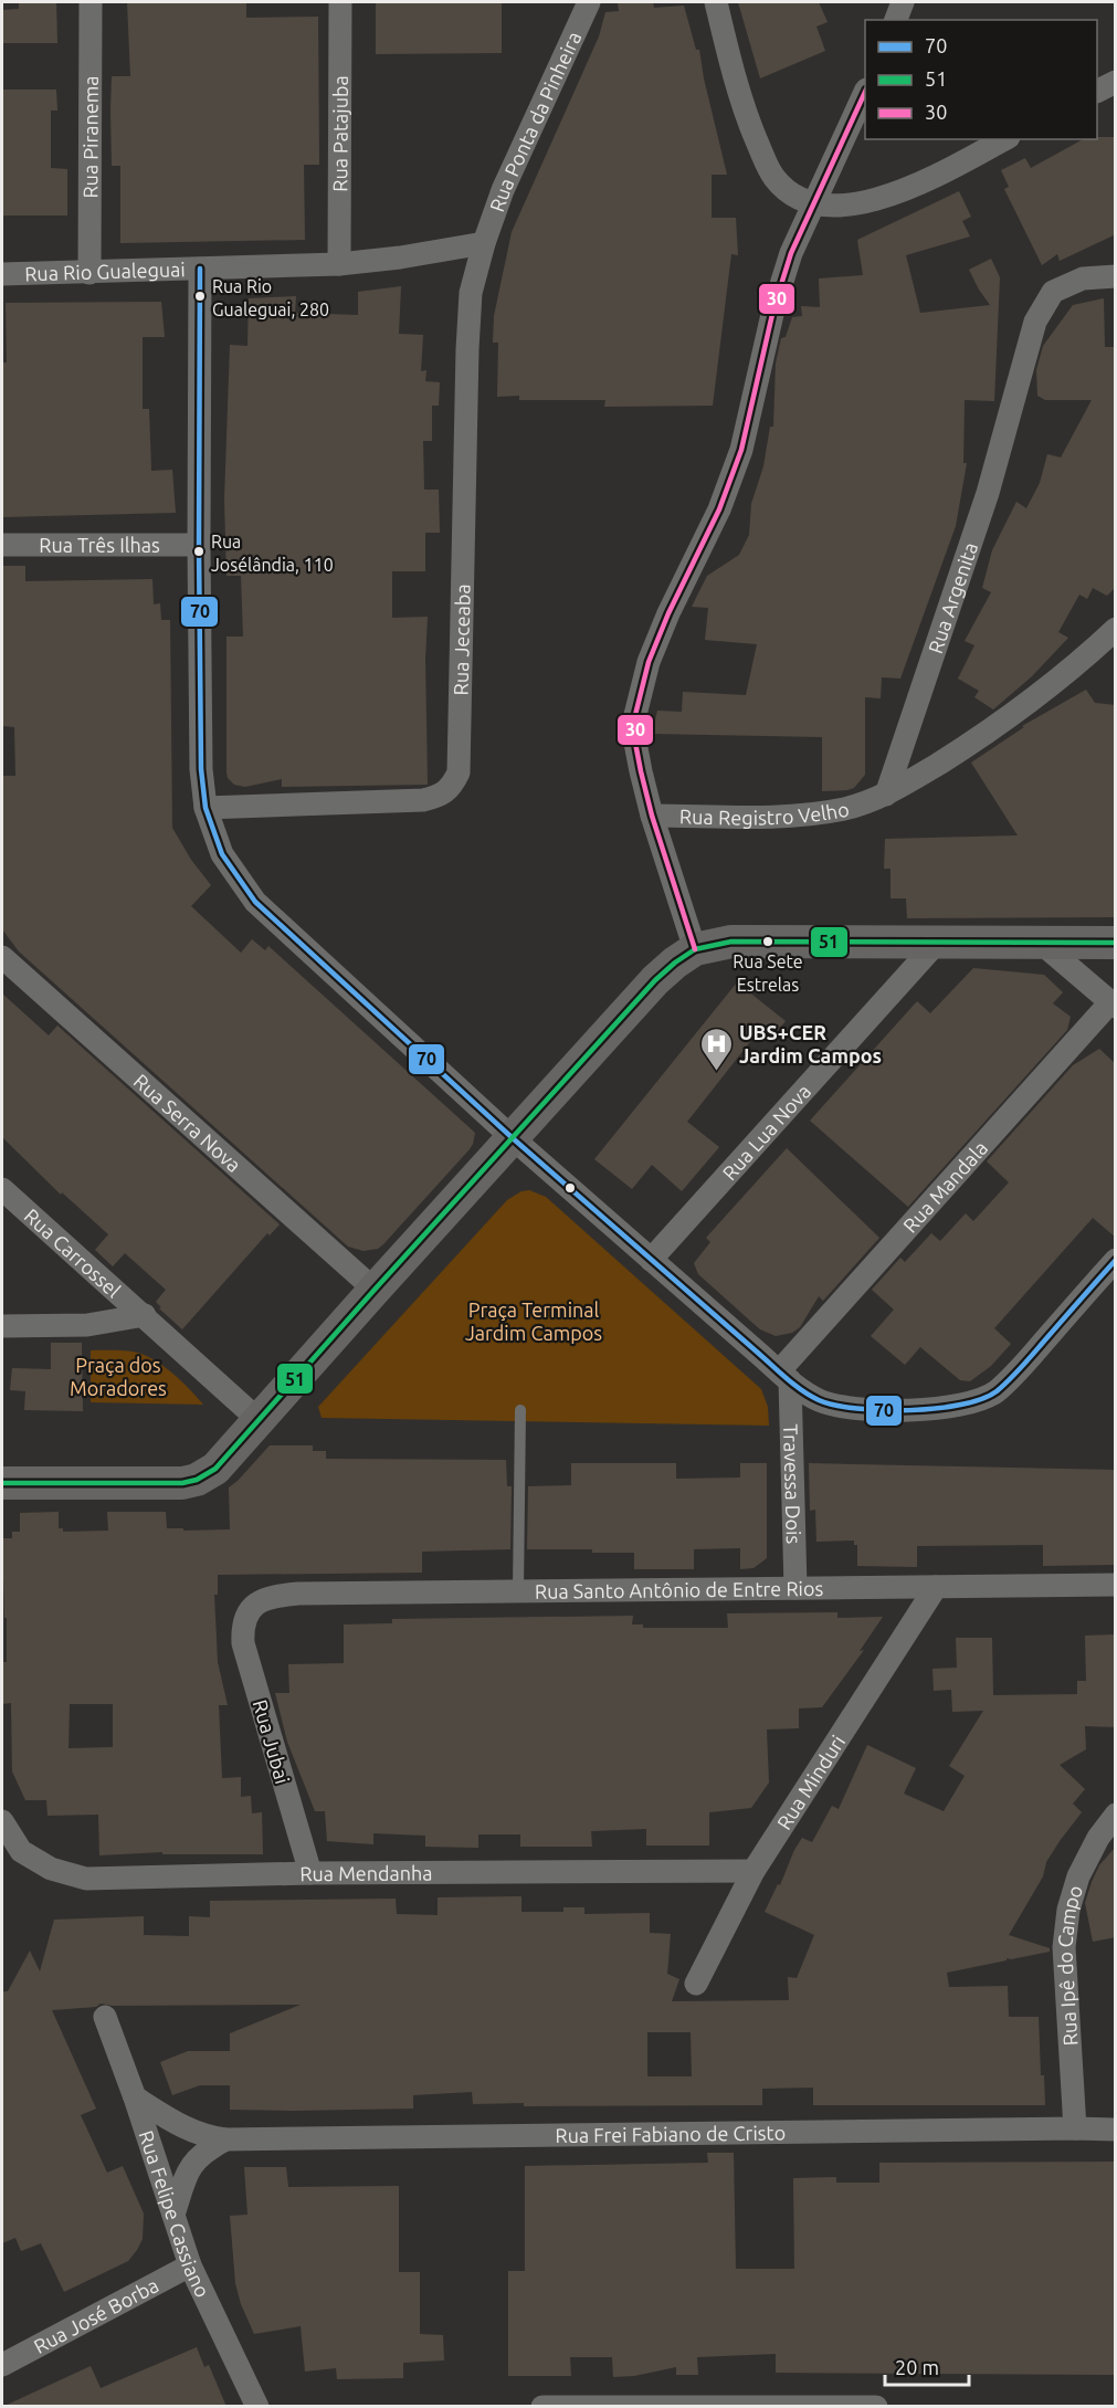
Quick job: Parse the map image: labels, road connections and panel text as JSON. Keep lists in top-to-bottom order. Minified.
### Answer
{"streets":{"street":["Rua Ponta da Pinheira","Rua Patajuba","Rua Piranema","Rua Rio Gualeguai","Rua Três Ilhas","Rua Argenita","Rua Jeceaba","Rua Registro Velho","Rua Serra Nova","Rua Lua Nova","Rua Mandala","Rua Carrossel","Travessa Dois","Rua Santo Antônio de Entre Rios","Rua Jubai","Rua Minduri","Rua Mendanha","Rua Ipê do Campo","Rua Frei Fabiano de Cristo","Rua Felipe Cassiano","Rua José Borba"]},"crossings":[["Rua Ponta da Pinheira","Rua Rio Gualeguai"],["Rua Ponta da Pinheira","Rua Jeceaba"],["Rua Patajuba","Rua Rio Gualeguai"],["Rua Piranema","Rua Rio Gualeguai"],["Rua Rio Gualeguai","Rua Jeceaba"],["Rua Argenita","Rua Registro Velho"],["Rua Mandala","Travessa Dois"],["Travessa Dois","Rua Santo Antônio de Entre Rios"],["Rua Santo Antônio de Entre Rios","Rua Jubai"],["Rua Santo Antônio de Entre Rios","Rua Minduri"],["Rua Jubai","Rua Mendanha"],["Rua Minduri","Rua Mendanha"],["Rua Ipê do Campo","Rua Frei Fabiano de Cristo"],["Rua Frei Fabiano de Cristo","Rua Felipe Cassiano"],["Rua Felipe Cassiano","Rua José Borba"]],"parks":["Praça Terminal Jardim Campos","Praça dos Moradores"],"places":{"other":["Rua Rio Gualeguai, 280","Rua Josélândia, 110","Rua Sete Estrelas"],"hospital":["UBS+CER Jardim Campos"]},"lines":["transit line 30","transit line 70","transit line 51"],"legend":["70","51","30"],"scale_bar":"20 m"}
